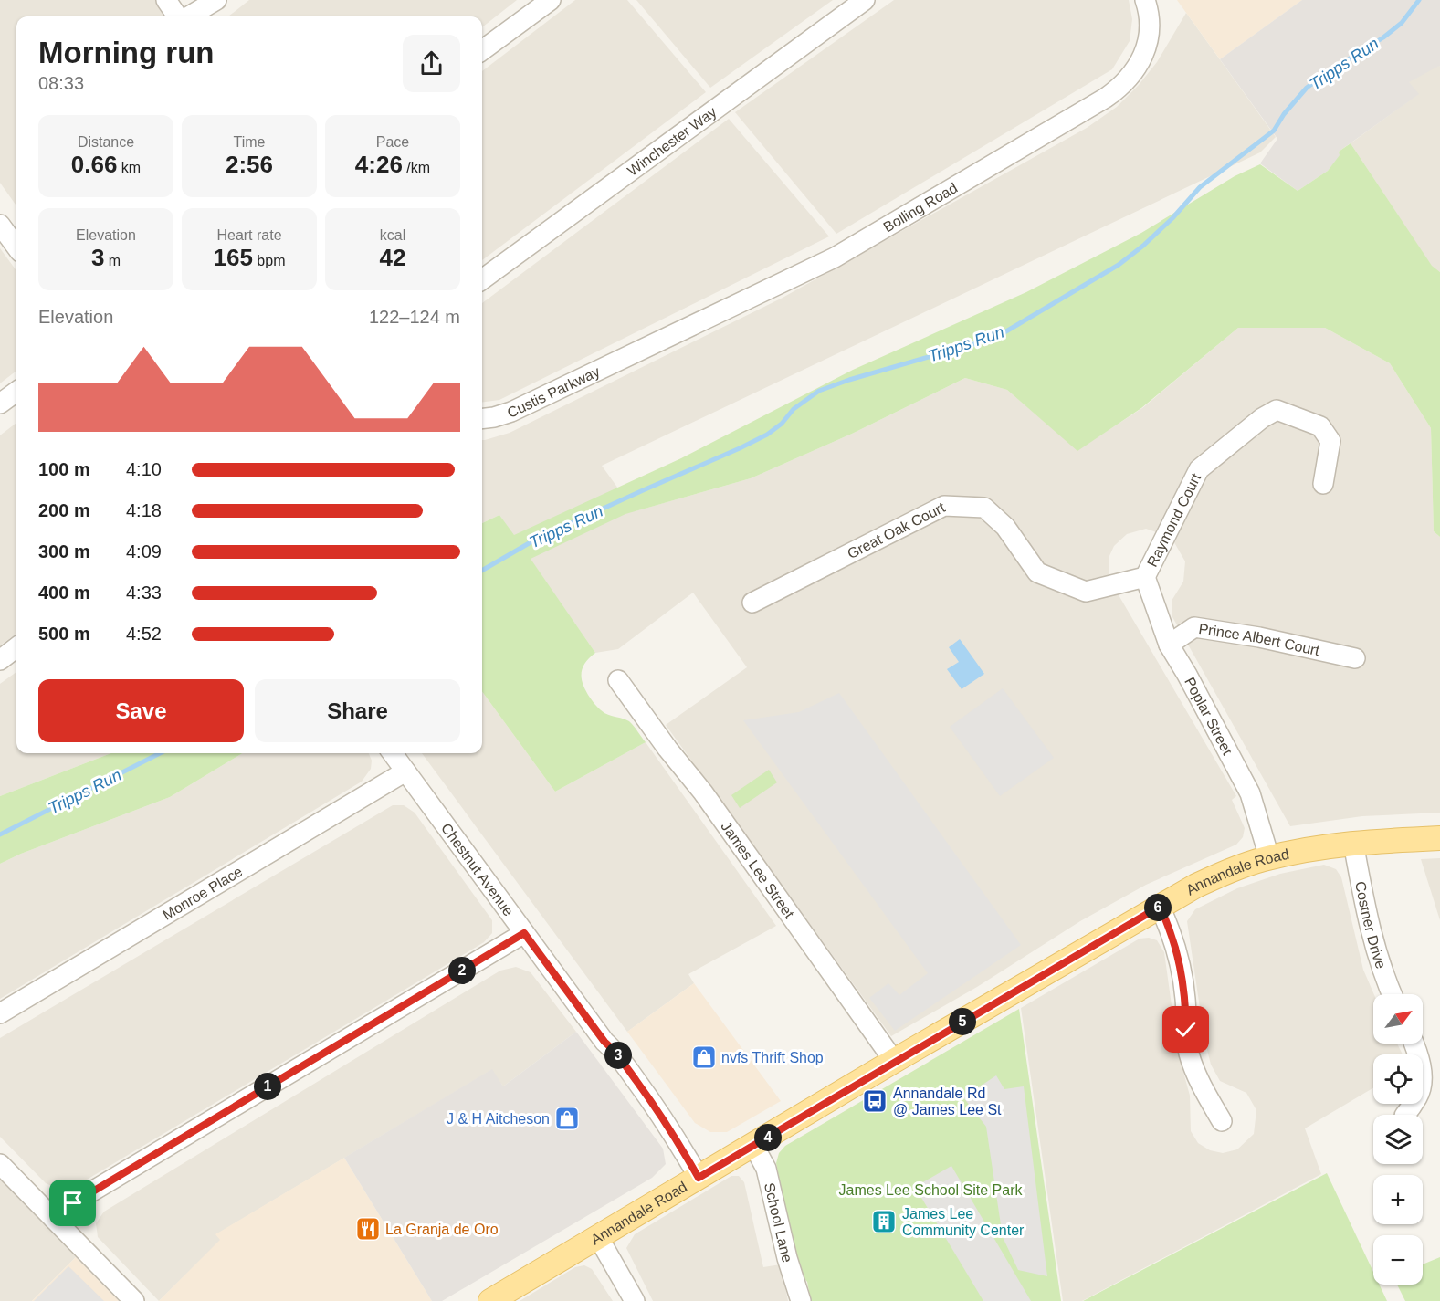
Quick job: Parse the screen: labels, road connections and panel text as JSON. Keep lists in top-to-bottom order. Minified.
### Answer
{"streets":{"main road":["Annandale Road"],"street":["Winchester Way","Bolling Road","Custis Parkway","Raymond Court","Great Oak Court","Prince Albert Court","Poplar Street","Chestnut Avenue","James Lee Street","Monroe Place","Costner Drive","School Lane"]},"crossings":[["Bolling Road","Custis Parkway"],["Raymond Court","Great Oak Court"],["Raymond Court","Poplar Street"],["Great Oak Court","Poplar Street"],["Prince Albert Court","Poplar Street"],["Poplar Street","Annandale Road"],["Chestnut Avenue","Annandale Road"],["Chestnut Avenue","Monroe Place"],["James Lee Street","Annandale Road"],["Annandale Road","Costner Drive"],["Annandale Road","School Lane"]],"water":["Tripps Run"],"parks":["James Lee School Site Park"],"places":{"shop":["nvfs Thrift Shop","J & H Aitcheson"],"bus stop":["Annandale Rd @ James Lee St"],"building":["James Lee Community Center"],"restaurant":["La Granja de Oro"]},"north":"top right","page":{"heading":["Morning run","08:33"],"stats":[["Distance","0.66 km"],["Time","2:56"],["Pace","4:26 /km"],["Elevation","3 m"],["Heart rate","165 bpm"],["kcal","42"]],"chart":["Elevation","122–124 m"],"list":[{"name":"100 m","note":"4:10"},{"name":"200 m","note":"4:18"},{"name":"300 m","note":"4:09"},{"name":"400 m","note":"4:33"},{"name":"500 m","note":"4:52"}],"buttons":["Save","Share"],"pins":["6","2","5","3","1","4"],"map_buttons":["+","−"]}}
